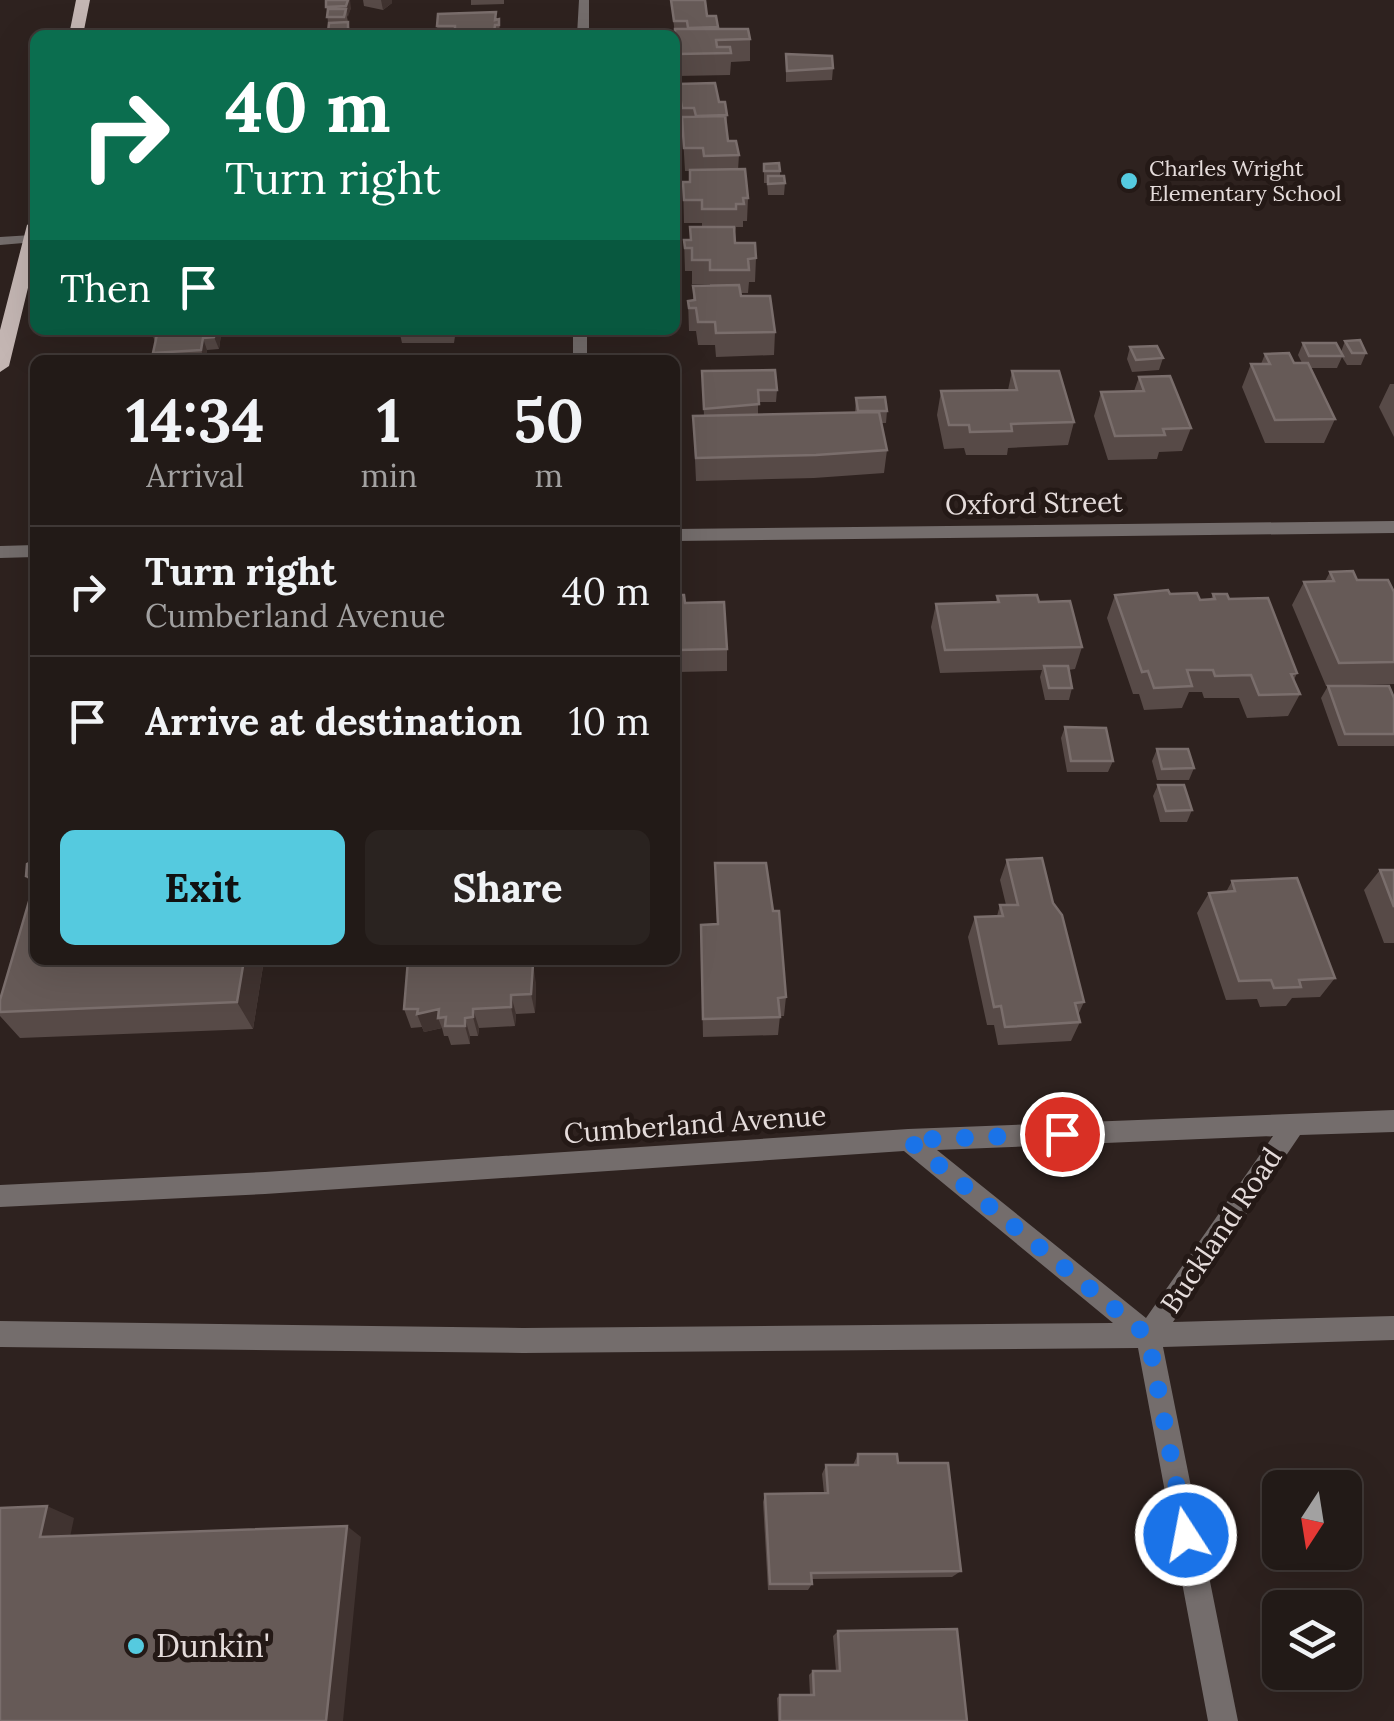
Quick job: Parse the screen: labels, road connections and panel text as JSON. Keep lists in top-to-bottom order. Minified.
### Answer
{"streets":{"street":["Oxford Street","Cumberland Avenue","Buckland Road"]},"crossings":[["Cumberland Avenue","Buckland Road"]],"places":["Charles Wright Elementary School","Dunkin'"],"north":"bottom","page":{"turn":["40 m","Turn right"],"then":"Then","eta":["14:34","Arrival","1","min","50","m"],"list":[{"name":"Turn right","note":"Cumberland Avenue","value":"40 m"},{"name":"Arrive at destination","value":"10 m"}],"buttons":["Exit","Share"]}}
